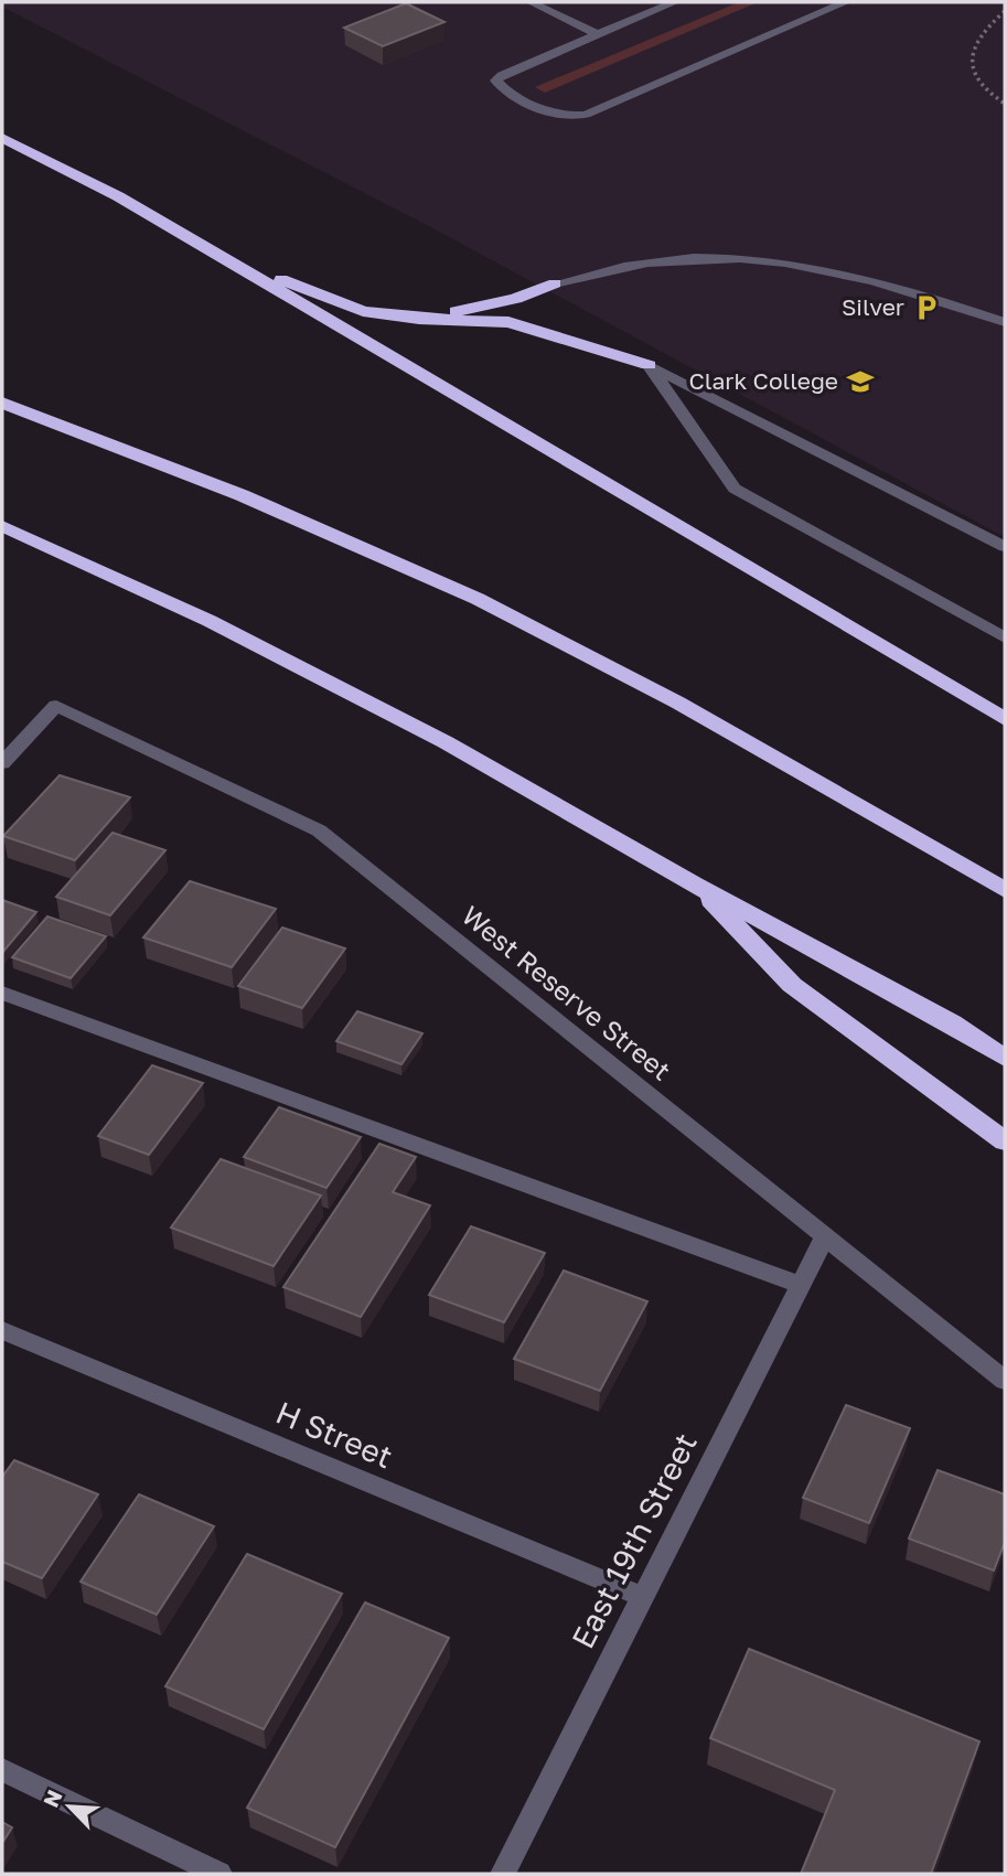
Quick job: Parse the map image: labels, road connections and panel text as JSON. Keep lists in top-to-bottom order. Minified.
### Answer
{"streets":{"street":["West Reserve Street","H Street","East 19th Street"]},"crossings":[["West Reserve Street","East 19th Street"],["H Street","East 19th Street"]],"places":{"parking":["Silver"],"school or university":["Clark College"]},"north":"top left"}
